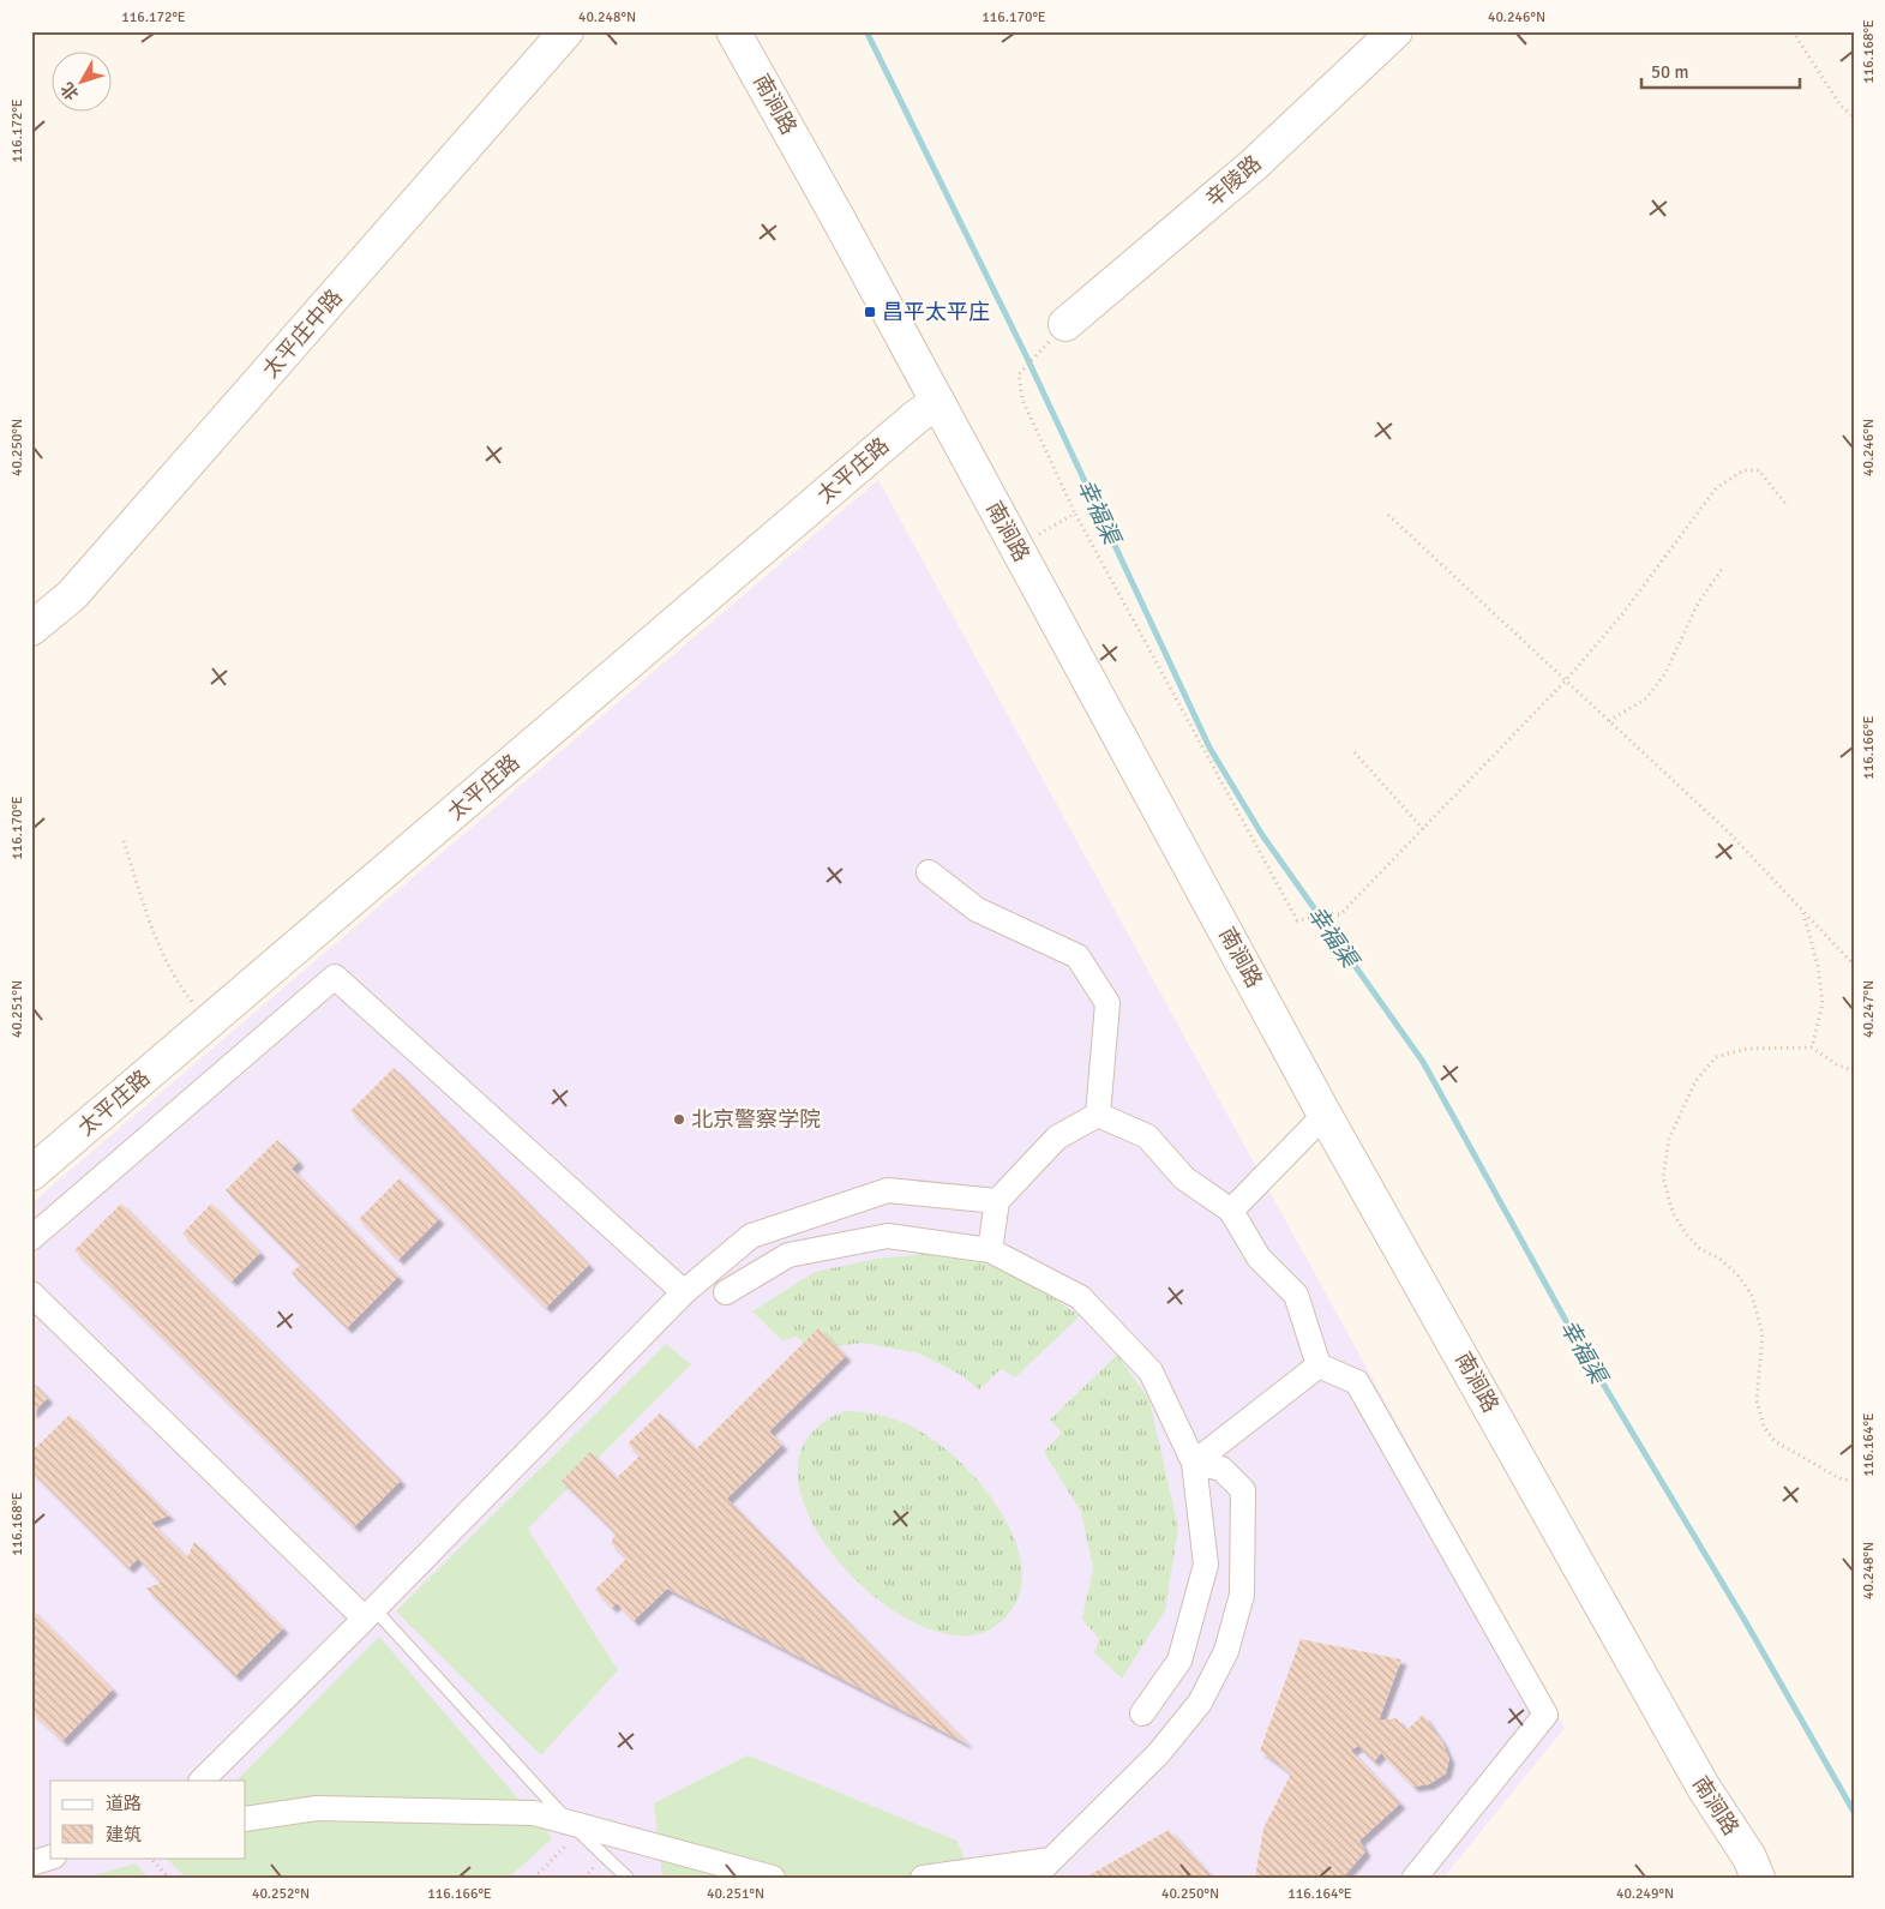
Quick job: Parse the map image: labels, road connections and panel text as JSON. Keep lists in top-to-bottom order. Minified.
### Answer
{"streets":{"street":["南涧路","辛陵路","太平庄中路","太平庄路"]},"crossings":[["南涧路","太平庄路"]],"water":["幸福渠"],"places":{"transit":["昌平太平庄"],"other":["北京警察学院"]},"legend":["道路","建筑"],"scale_bar":"50 m","north":"bottom left","coordinates":["116.172°E","40.248°N","116.170°E","40.246°N","116.168°E","40.250°N","116.166°E","40.251°N","40.247°N","116.164°E","40.252°N","40.249°N"]}
